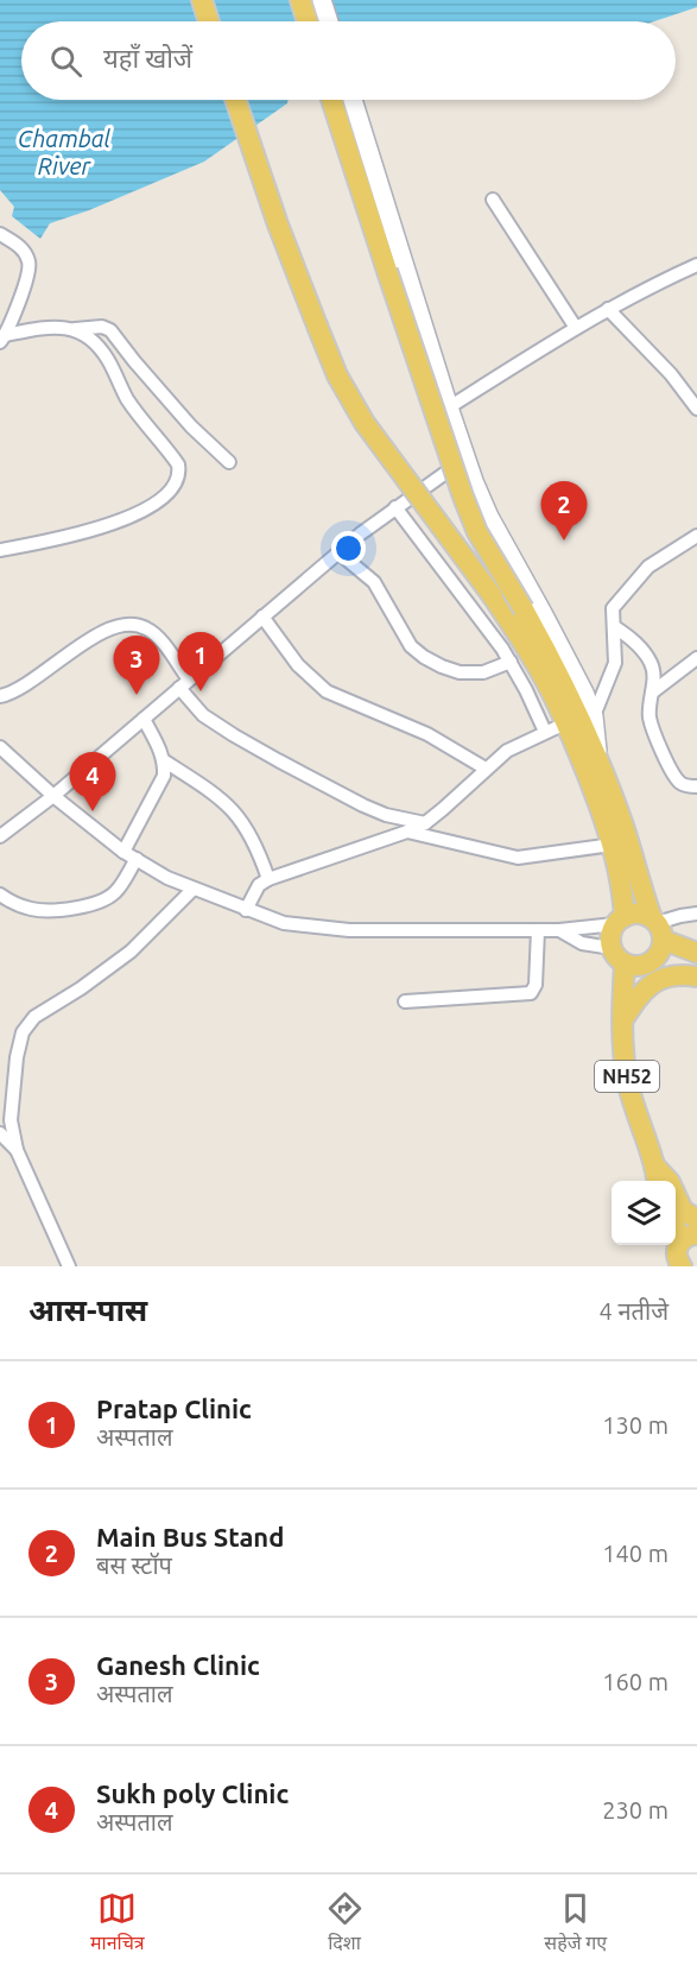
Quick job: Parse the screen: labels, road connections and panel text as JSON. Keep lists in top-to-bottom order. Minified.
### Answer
{"streets":{"main road":["NH52"]},"water":["Chambal River"],"page":{"search":"यहाँ खोजें","pins":["2","1","3","4"],"heading":["आस-पास","4 नतीजे"],"list":[{"mark":"1","name":"Pratap Clinic","note":"अस्पताल","value":"130 m"},{"mark":"2","name":"Main Bus Stand","note":"बस स्टॉप","value":"140 m"},{"mark":"3","name":"Ganesh Clinic","note":"अस्पताल","value":"160 m"},{"mark":"4","name":"Sukh poly Clinic","note":"अस्पताल","value":"230 m"}],"nav":["मानचित्र","दिशा","सहेजे गए"]}}
